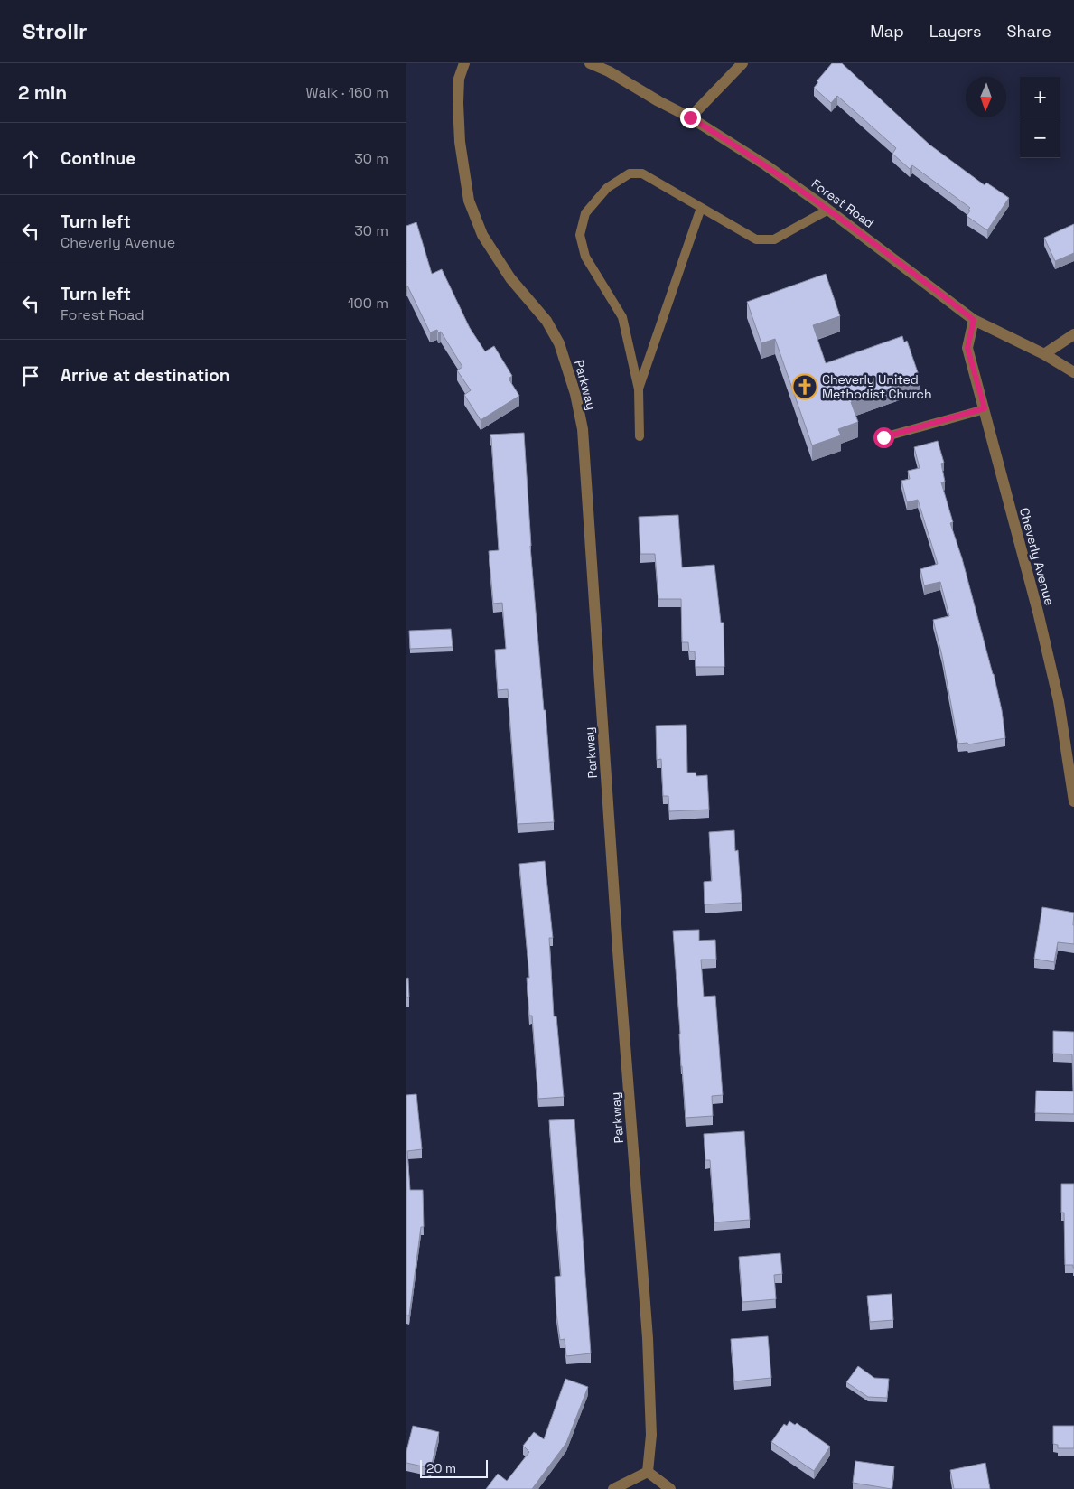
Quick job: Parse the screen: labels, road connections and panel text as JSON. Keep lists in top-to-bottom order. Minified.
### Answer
{"streets":{"street":["Forest Road","Parkway","Cheverly Avenue"]},"crossings":[["Forest Road","Cheverly Avenue"]],"places":{"church":["Cheverly United Methodist Church"]},"scale_bar":"20 m","north":"bottom","page":{"header":"Strollr","nav":["Map","Layers","Share"],"heading":["2 min","Walk · 160 m"],"map_buttons":["+","−"],"list":[["Continue","30 m"],["Turn left","Cheverly Avenue","30 m"],["Turn left","Forest Road","100 m"],"Arrive at destination"],"scale":"20 m"}}
